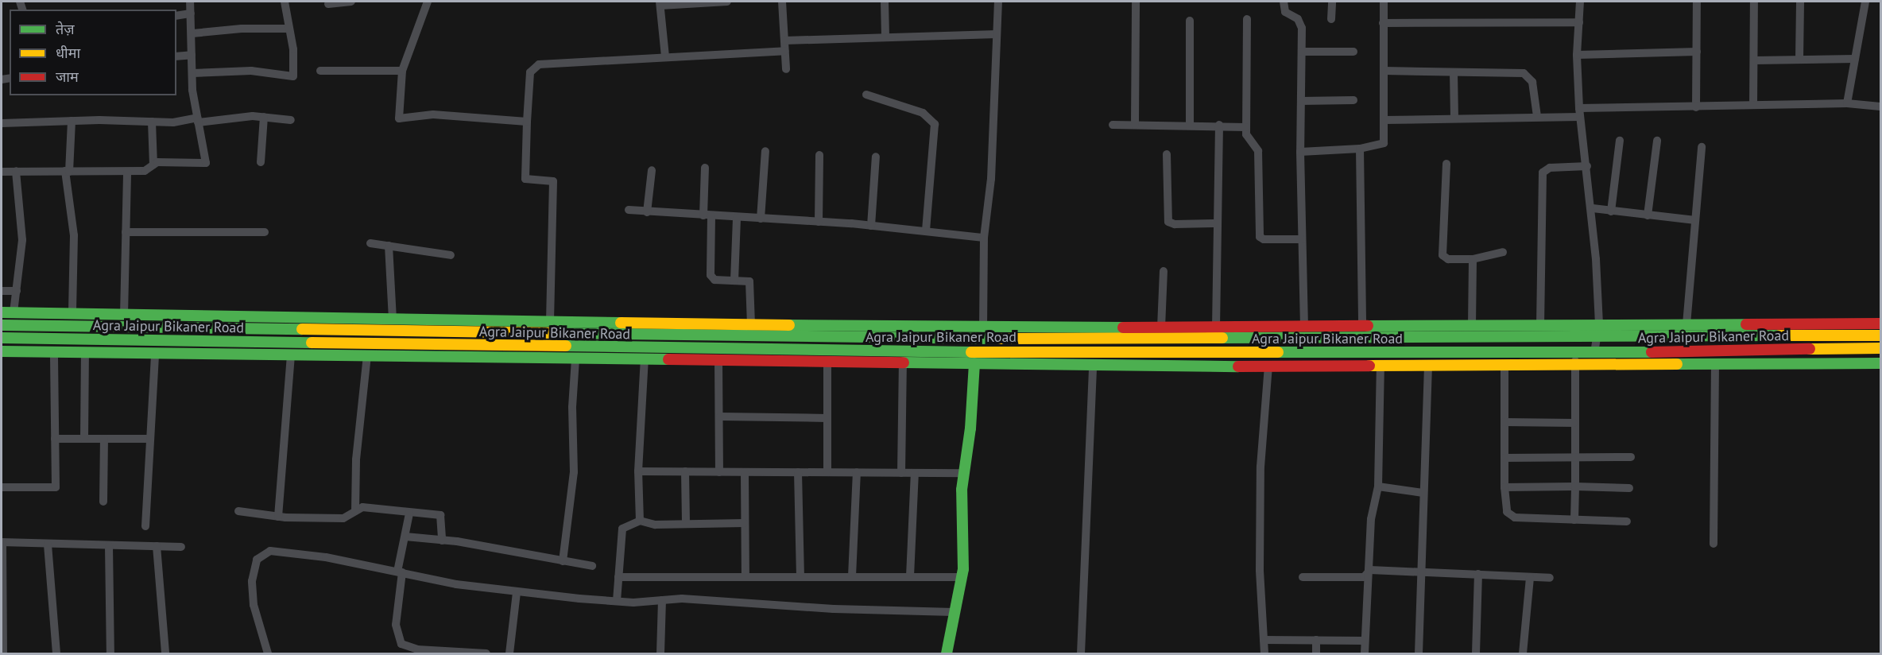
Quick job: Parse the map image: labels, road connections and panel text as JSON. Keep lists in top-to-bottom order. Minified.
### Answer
{"streets":{"main road":["Agra Jaipur Bikaner Road"]},"legend":["तेज़","धीमा","जाम"]}
